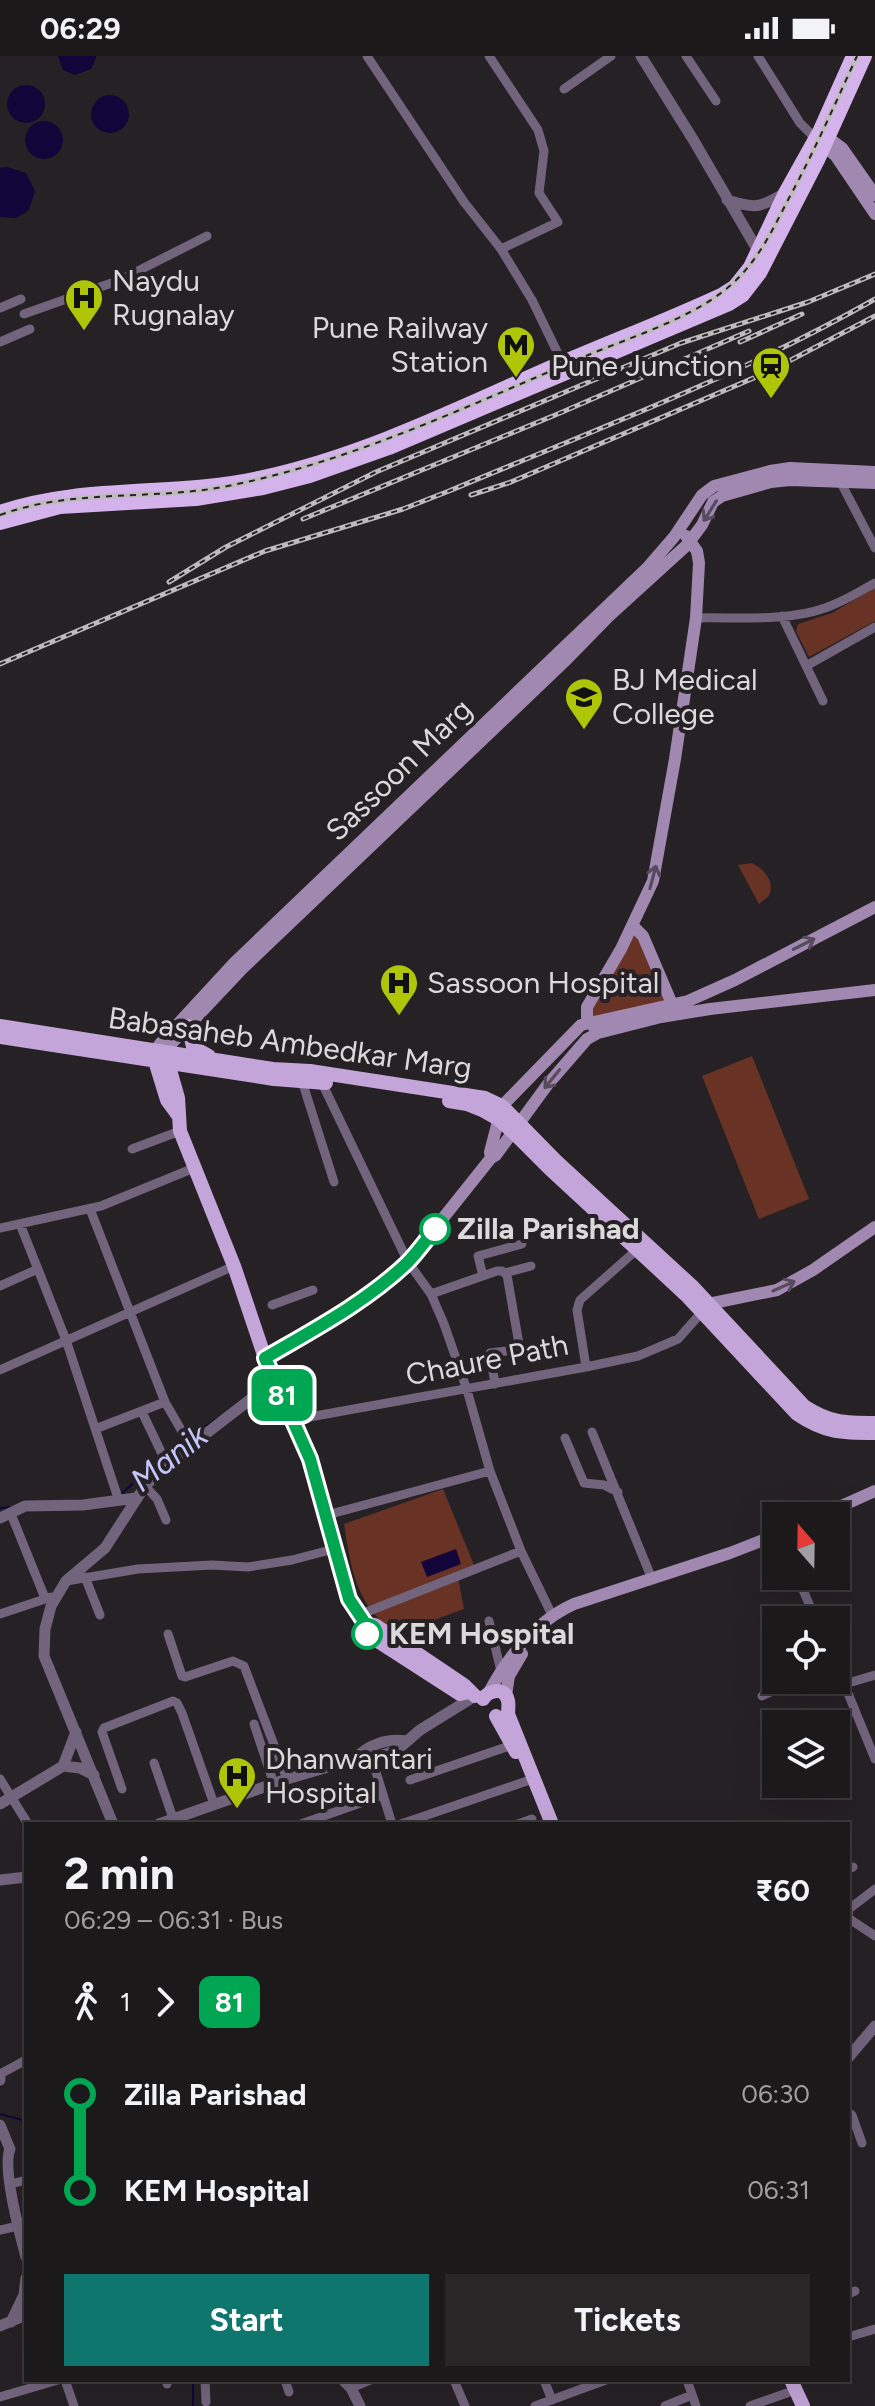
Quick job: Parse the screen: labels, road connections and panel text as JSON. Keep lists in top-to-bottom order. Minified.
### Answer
{"streets":{"main road":["Sassoon Marg","Babasaheb Ambedkar Marg"],"street":["Chaure Path"]},"crossings":[["Sassoon Marg","Babasaheb Ambedkar Marg"],["Babasaheb Ambedkar Marg","Chaure Path"]],"water":["Manik"],"places":{"hospital":["Naydu Rugnalay","Sassoon Hospital","Dhanwantari Hospital"],"metro station":["Pune Railway Station"],"station":["Pune Junction"],"school or university":["BJ Medical College"],"other":["Zilla Parishad","KEM Hospital"]},"lines":["bus line 81"],"north":"top","page":{"status":"06:29","on_map":"81","heading":["2 min","06:29 – 06:31 · Bus","₹60"],"legs":["1","81"],"list":[{"name":"Zilla Parishad","value":"06:30"},{"name":"KEM Hospital","value":"06:31"}],"buttons":["Start","Tickets"]}}
